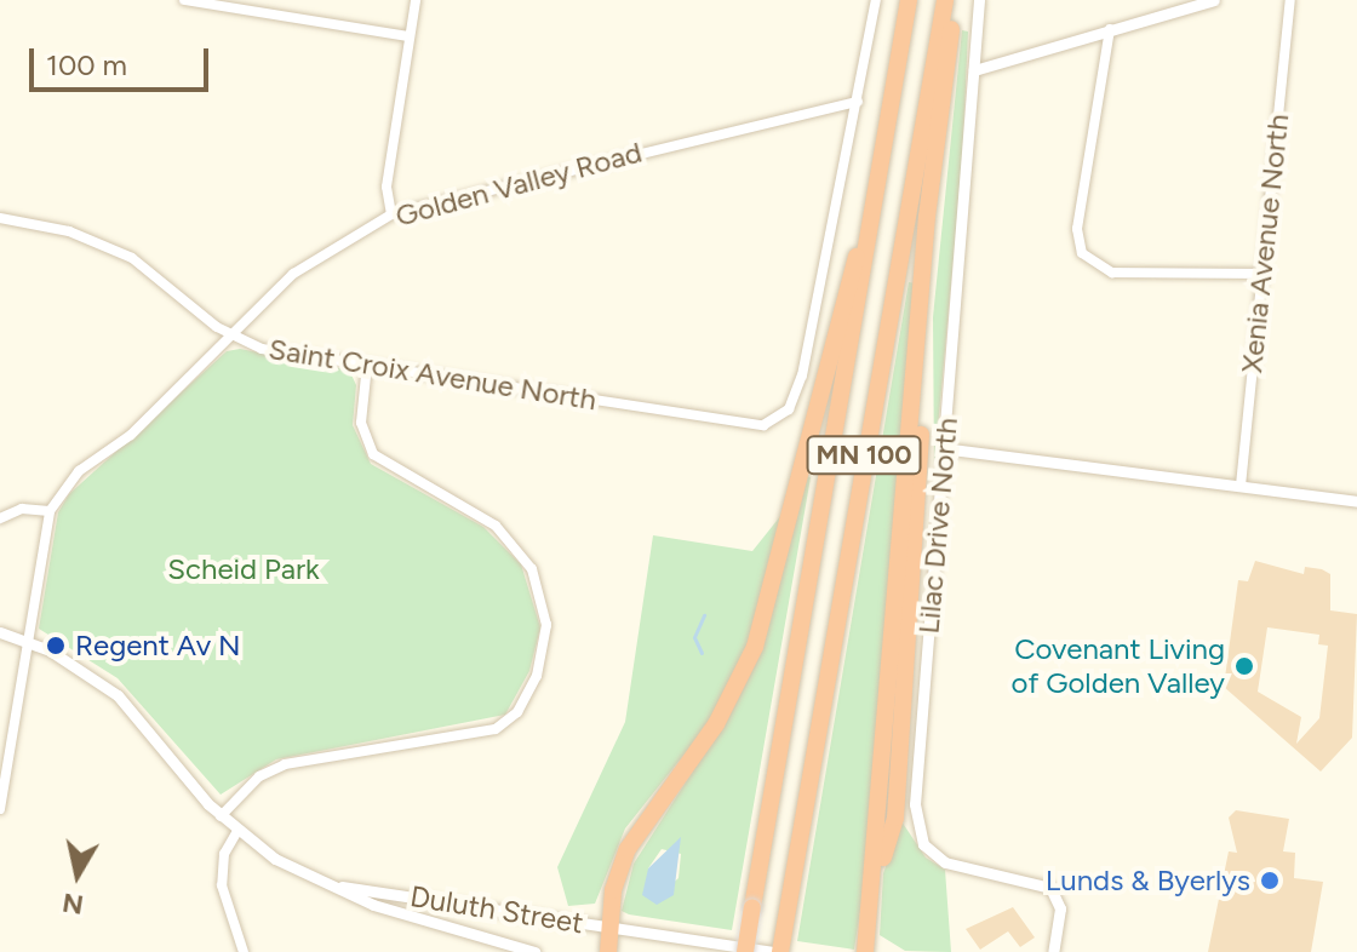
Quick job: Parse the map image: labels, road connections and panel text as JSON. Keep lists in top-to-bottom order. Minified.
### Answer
{"streets":{"highway":["MN 100"],"street":["Golden Valley Road","Xenia Avenue North","Saint Croix Avenue North","Lilac Drive North","Duluth Street"]},"crossings":[["Golden Valley Road","Saint Croix Avenue North"],["MN 100","Duluth Street"]],"parks":["Scheid Park"],"places":["Regent Av N","Covenant Living of Golden Valley","Lunds & Byerlys"],"scale_bar":"100 m","north":"bottom"}
